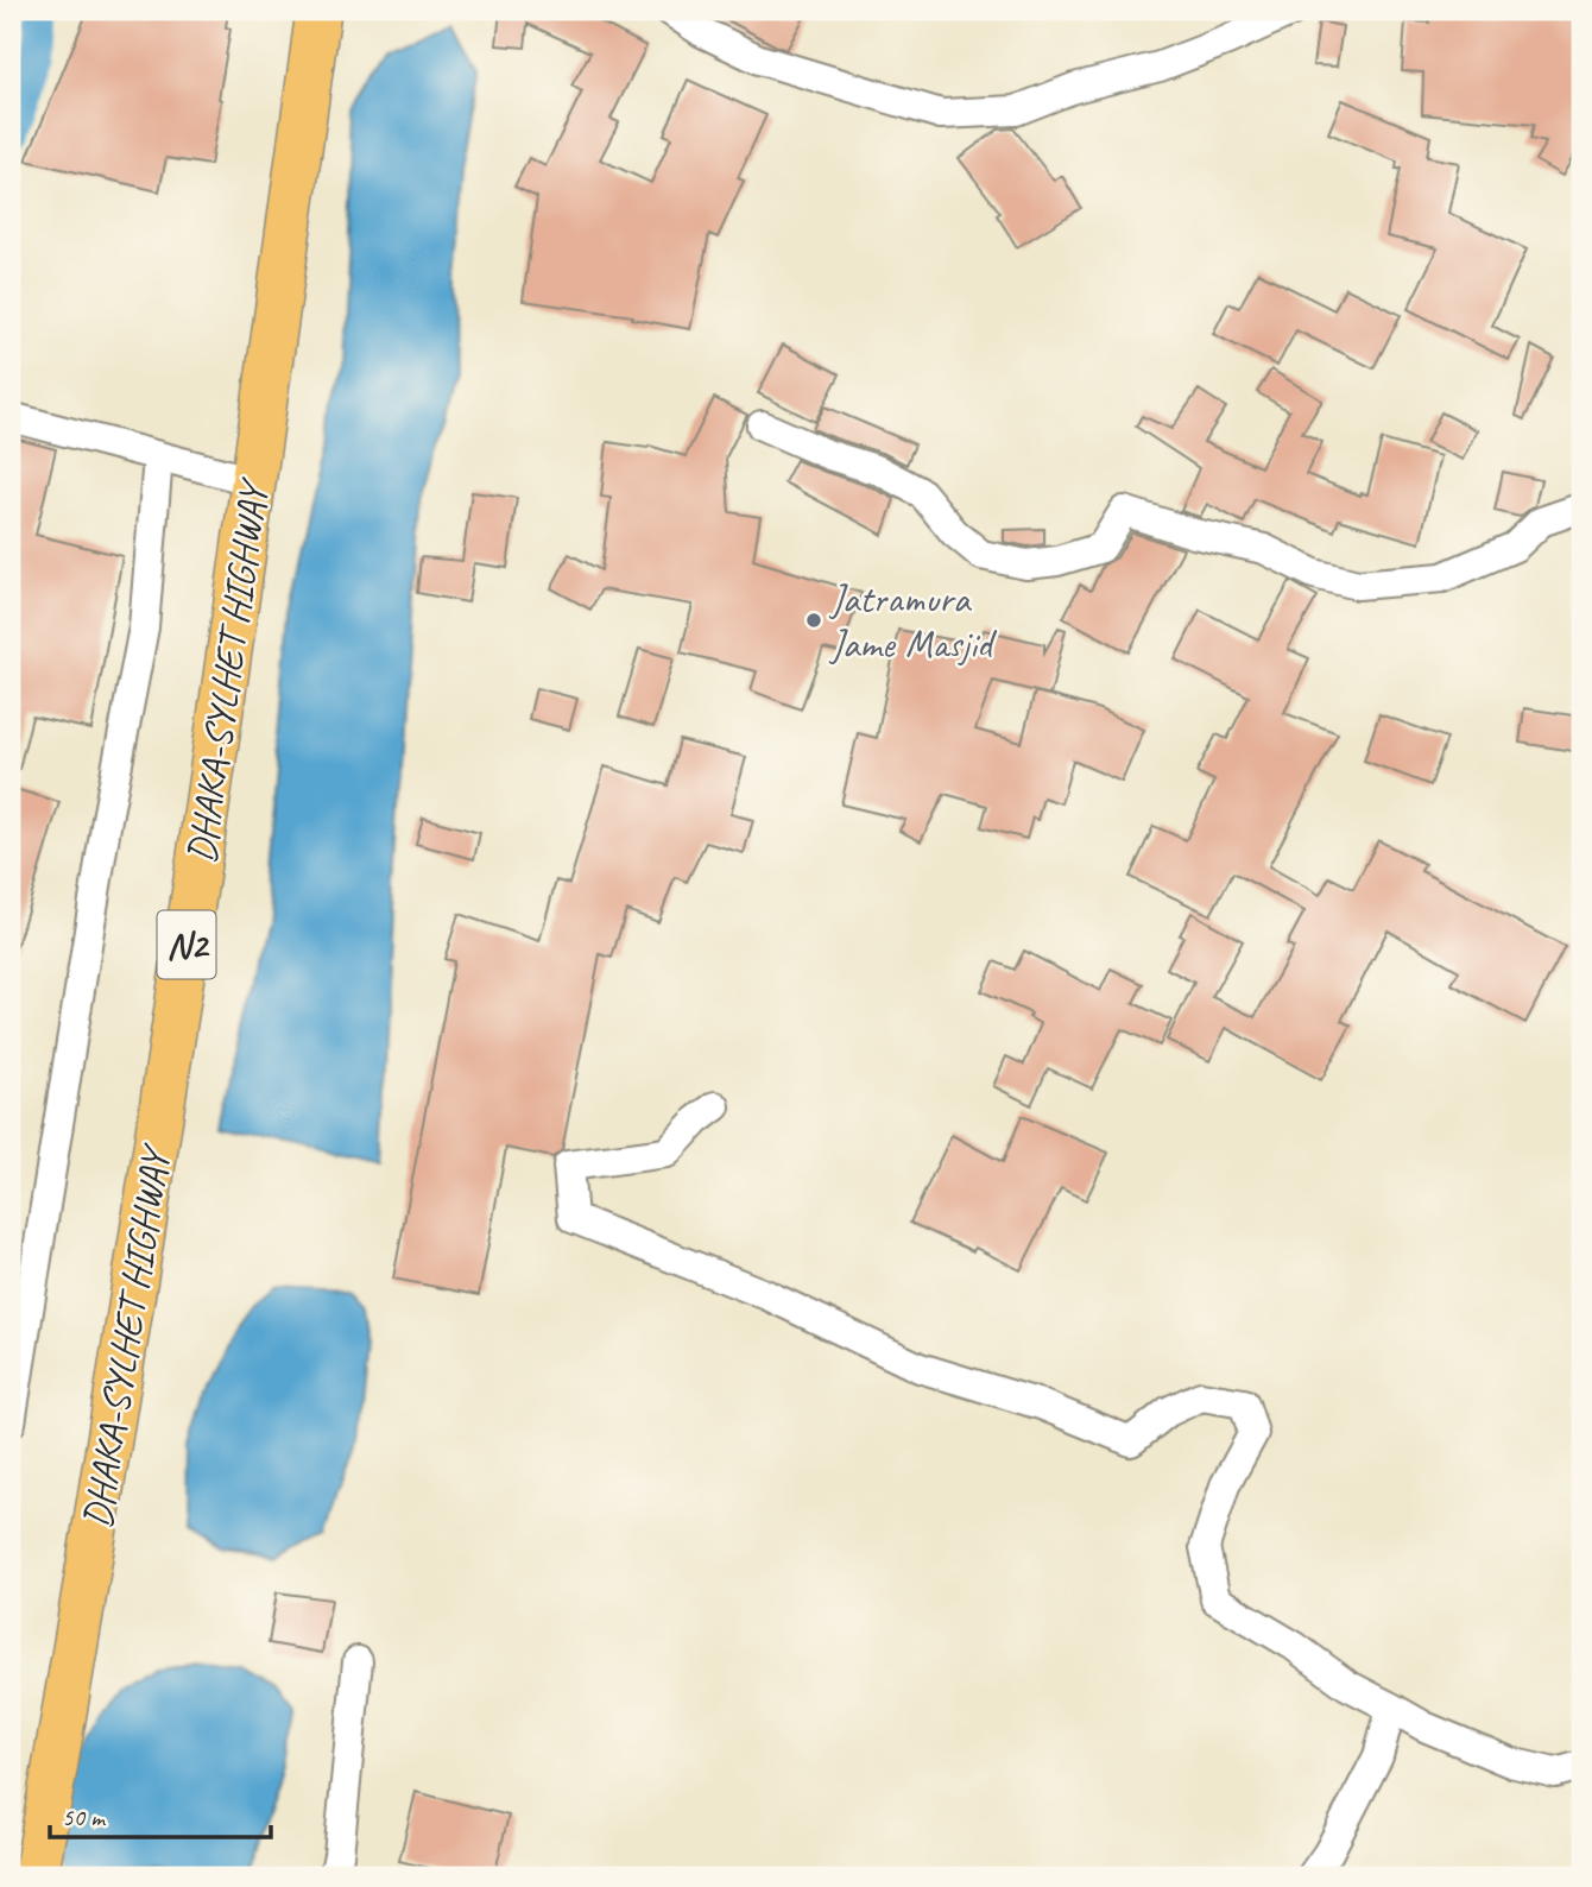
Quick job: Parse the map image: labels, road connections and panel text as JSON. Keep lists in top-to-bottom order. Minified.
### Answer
{"streets":{"highway":["DHAKA-SYLHET HIGHWAY","N2"]},"places":["Jatramura Jame Masjid"],"scale_bar":"50 m"}
